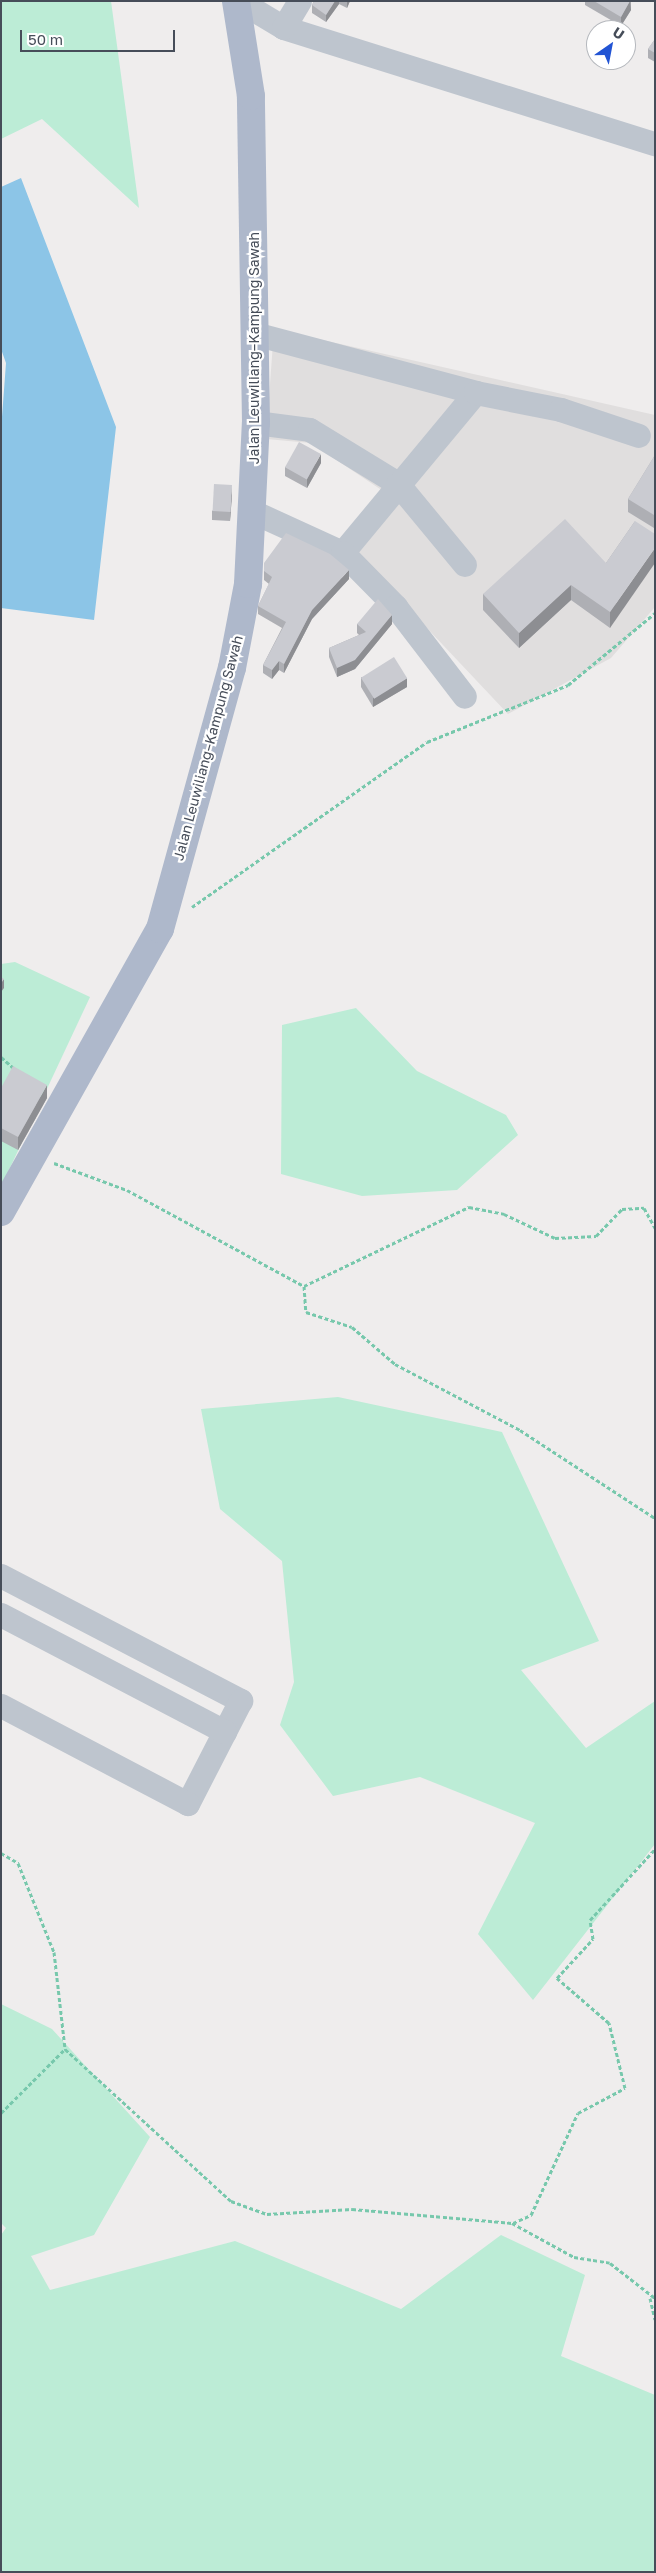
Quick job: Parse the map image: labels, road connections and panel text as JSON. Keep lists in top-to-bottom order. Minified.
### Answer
{"streets":{"main road":["Jalan Leuwiliang–Kampung Sawah"]},"scale_bar":"50 m","north":"top right"}
